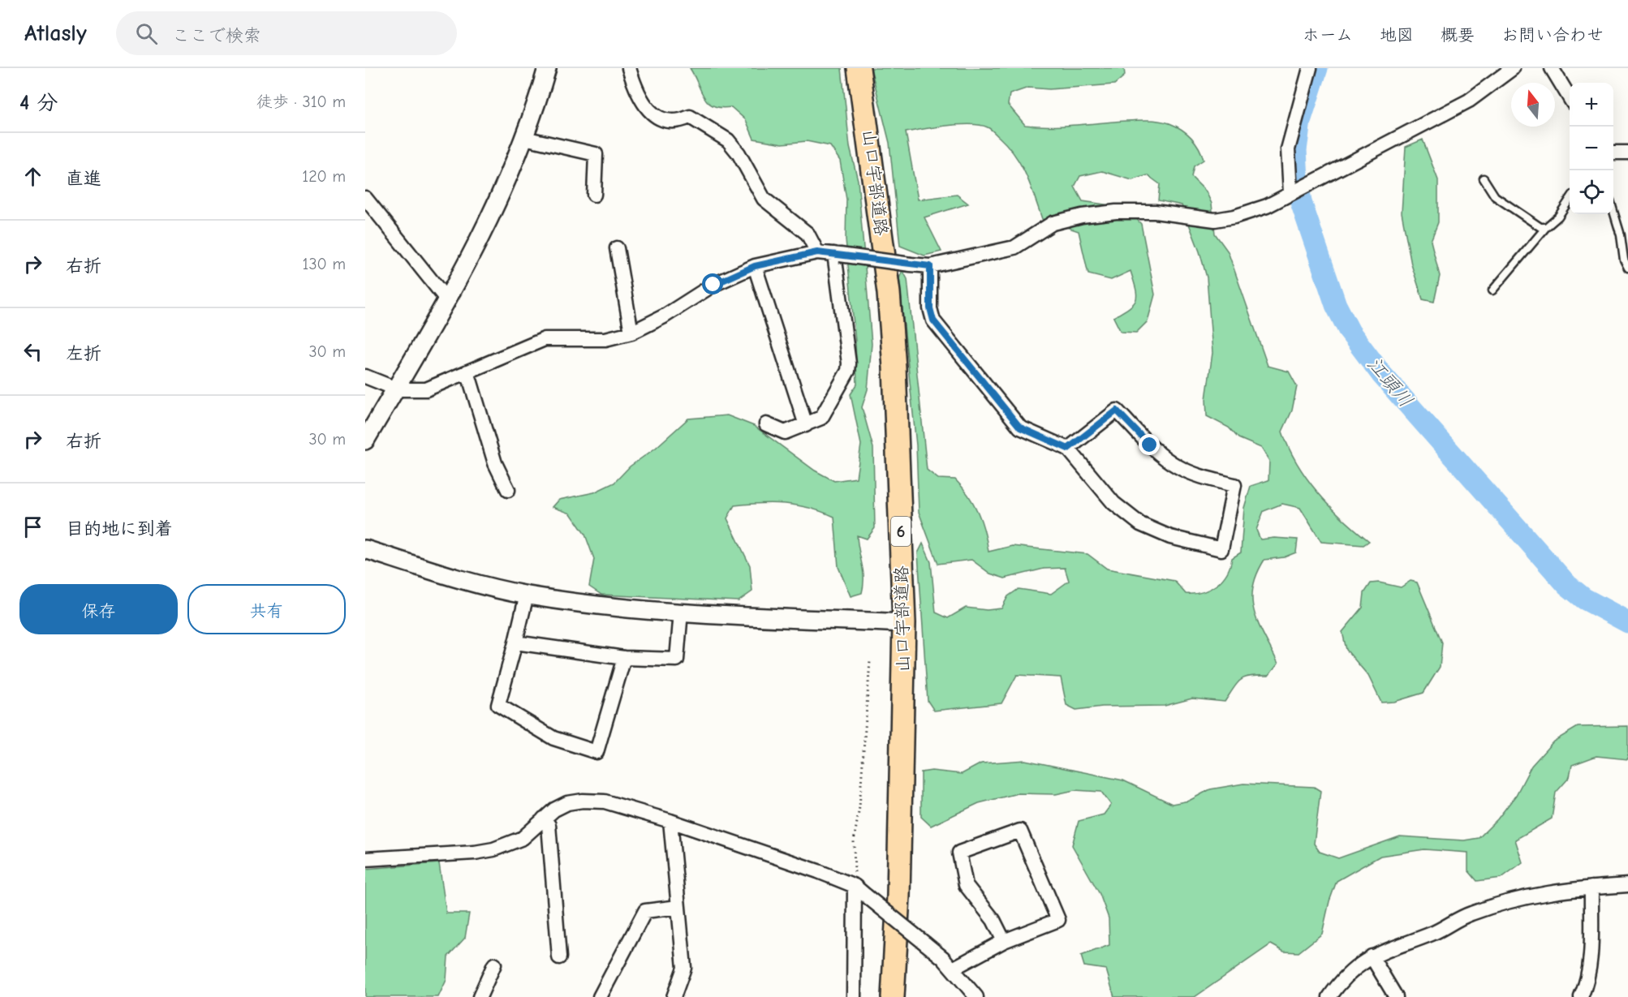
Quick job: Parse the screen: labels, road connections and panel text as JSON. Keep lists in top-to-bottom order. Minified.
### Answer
{"streets":{"main road":["山口宇部道路","6"]},"water":["江頭川"],"north":"top","page":{"header":"Atlasly","search":"ここで検索","nav":["ホーム","地図","概要","お問い合わせ"],"heading":["4 分","徒歩 · 310 m"],"map_buttons":["+","−"],"list":[["直進","120 m"],["右折","130 m"],["左折","30 m"],["右折","30 m"],"目的地に到着"],"buttons":["保存","共有"]}}
